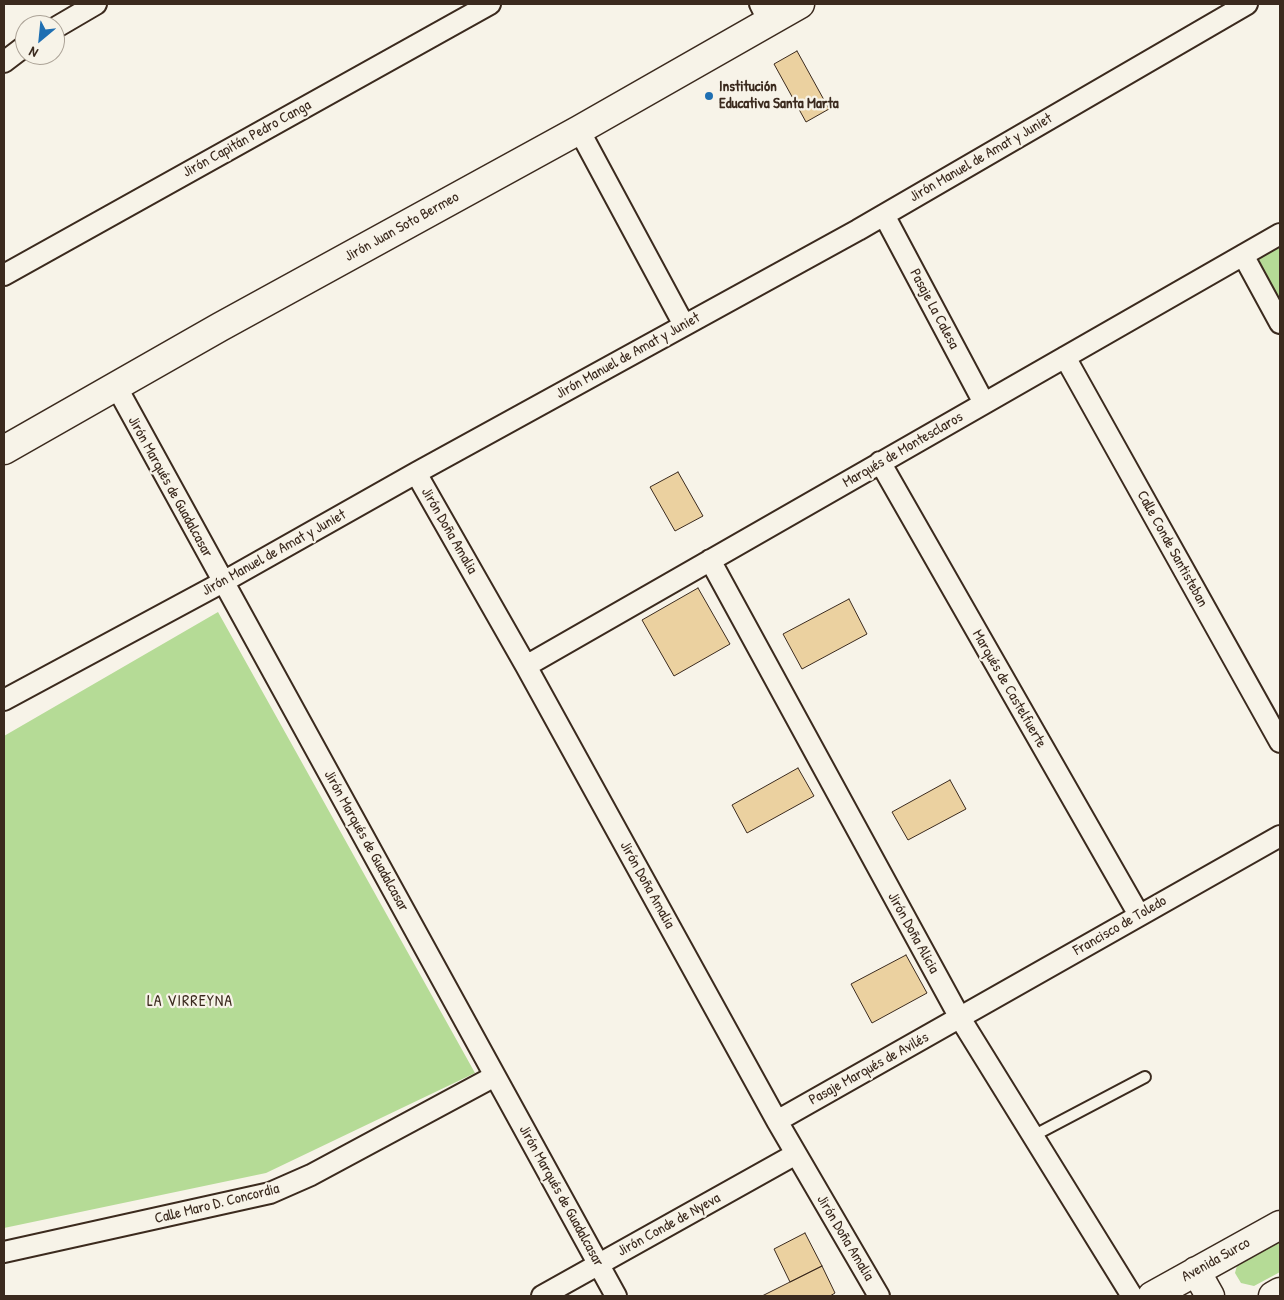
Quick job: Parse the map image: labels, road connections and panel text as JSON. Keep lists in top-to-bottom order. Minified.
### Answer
{"streets":{"street":["Jirón Capitán Pedro Canga","Jirón Manuel de Amat y Juniet","Jirón Juan Soto Bermeo","Pasaje La Calesa","Marqués de Montesclaros","Jirón Marqués de Guadalcasar","Jirón Doña Amalia","Calle Conde Santisteban","Marqués de Castelfuerte","Francisco de Toledo","Jirón Doña Alicia","Pasaje Marqués de Avilés","Calle Maro D. Concordia","Jirón Conde de Nyeva","Avenida Surco"]},"crossings":[["Jirón Manuel de Amat y Juniet","Pasaje La Calesa"],["Jirón Manuel de Amat y Juniet","Jirón Marqués de Guadalcasar"],["Jirón Manuel de Amat y Juniet","Jirón Doña Amalia"],["Jirón Juan Soto Bermeo","Jirón Marqués de Guadalcasar"],["Pasaje La Calesa","Marqués de Montesclaros"],["Marqués de Montesclaros","Jirón Doña Amalia"],["Marqués de Montesclaros","Calle Conde Santisteban"],["Marqués de Montesclaros","Marqués de Castelfuerte"],["Marqués de Montesclaros","Jirón Doña Alicia"],["Jirón Marqués de Guadalcasar","Calle Maro D. Concordia"],["Jirón Marqués de Guadalcasar","Jirón Conde de Nyeva"],["Jirón Doña Amalia","Pasaje Marqués de Avilés"],["Jirón Doña Amalia","Jirón Conde de Nyeva"],["Marqués de Castelfuerte","Francisco de Toledo"],["Francisco de Toledo","Jirón Doña Alicia"],["Francisco de Toledo","Pasaje Marqués de Avilés"],["Jirón Doña Alicia","Pasaje Marqués de Avilés"]],"districts":["LA VIRREYNA"],"places":["Institución Educativa Santa Marta"],"north":"bottom left"}
